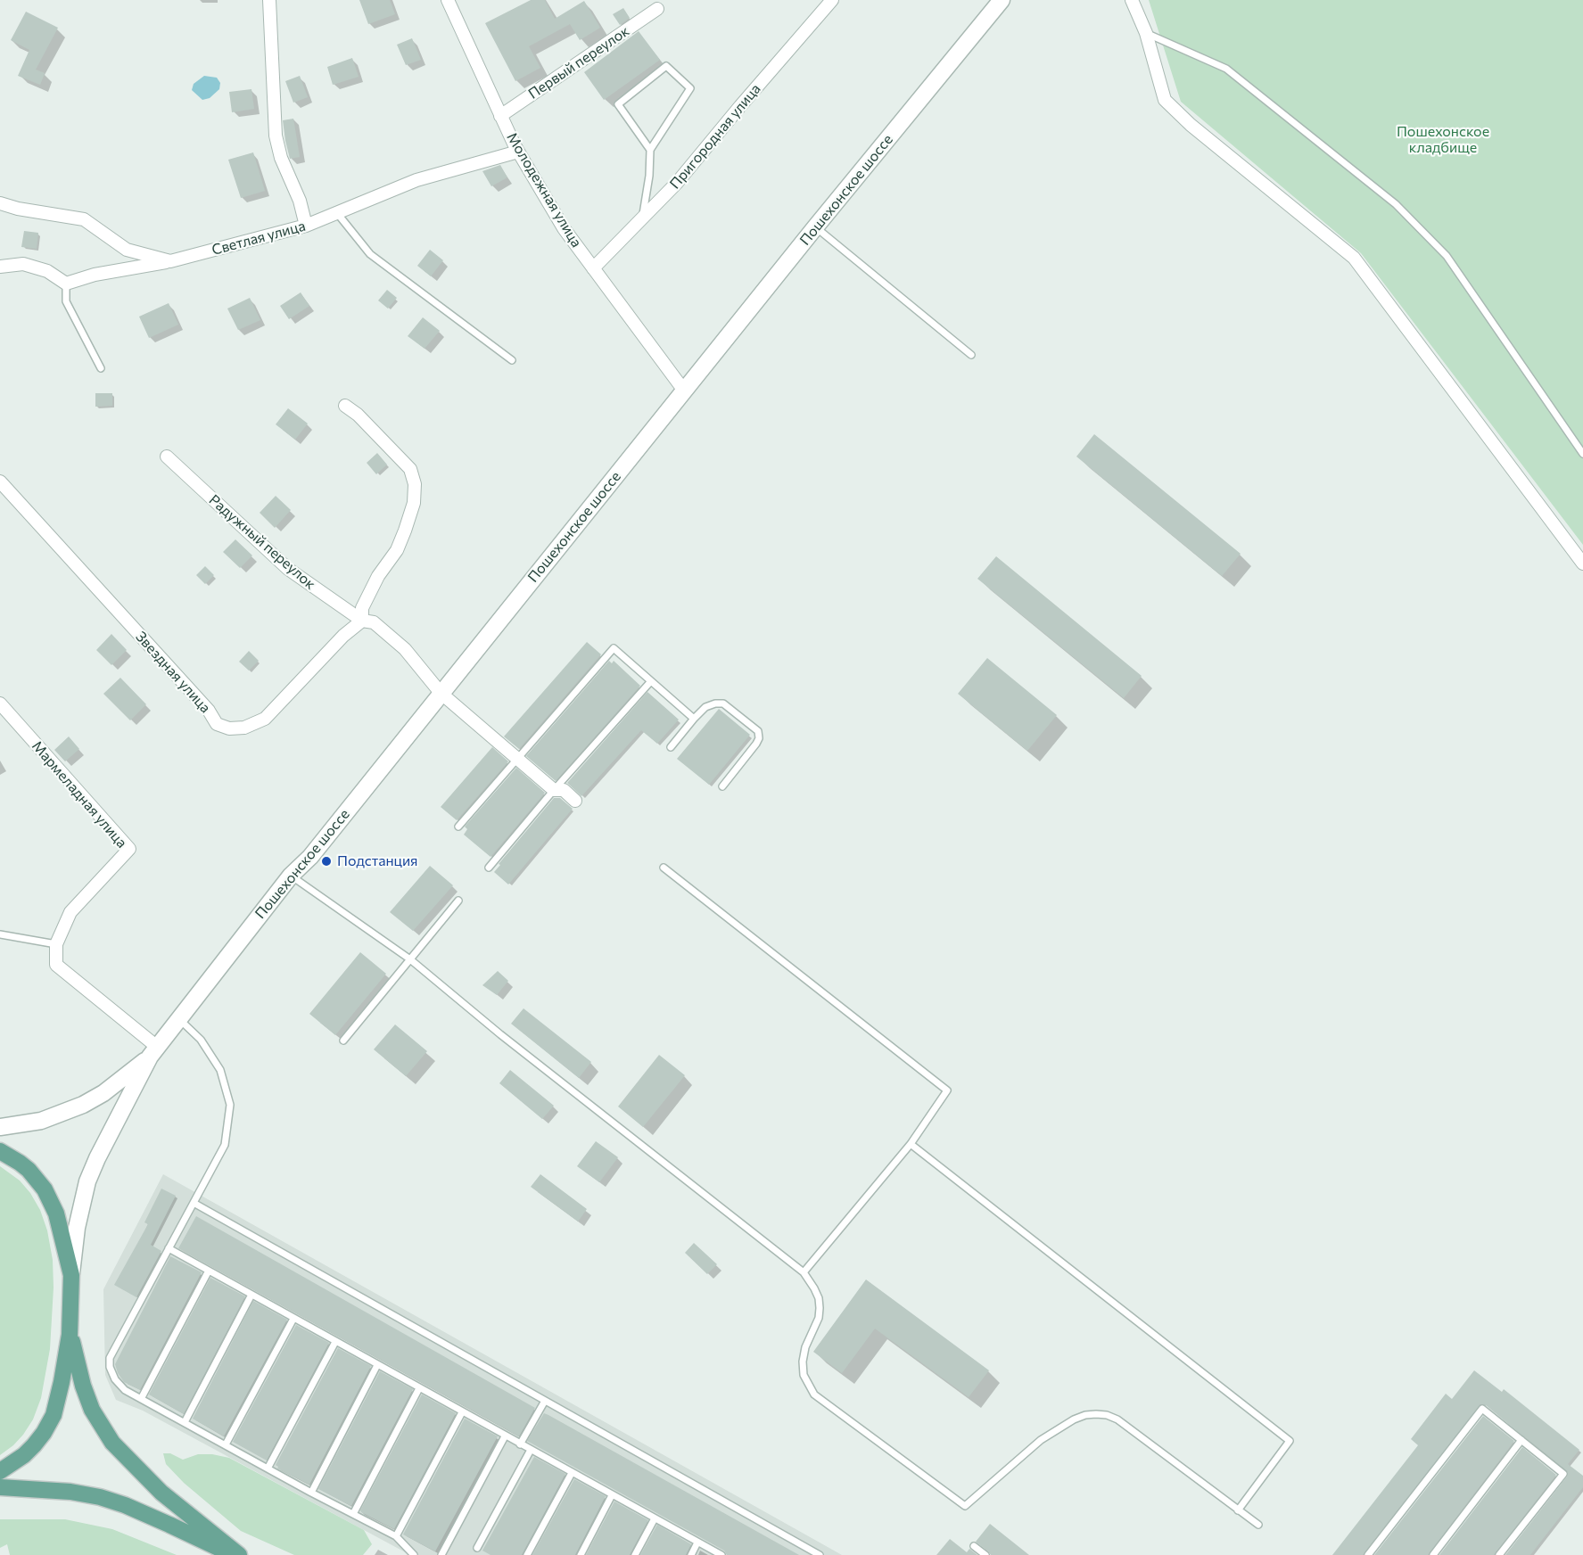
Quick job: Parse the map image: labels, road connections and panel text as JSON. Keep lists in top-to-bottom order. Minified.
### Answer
{"streets":{"street":["Первый переулок","Пригородная улица","Молодежная улица","Пошехонское шоссе","Светлая улица","Радужный переулок","Звездная улица","Мармеладная улица"]},"crossings":[["Первый переулок","Молодежная улица"],["Пригородная улица","Молодежная улица"],["Молодежная улица","Пошехонское шоссе"],["Молодежная улица","Светлая улица"],["Пошехонское шоссе","Радужный переулок"],["Радужный переулок","Звездная улица"]],"parks":["Пошехонское кладбище"],"places":["Подстанция"]}
